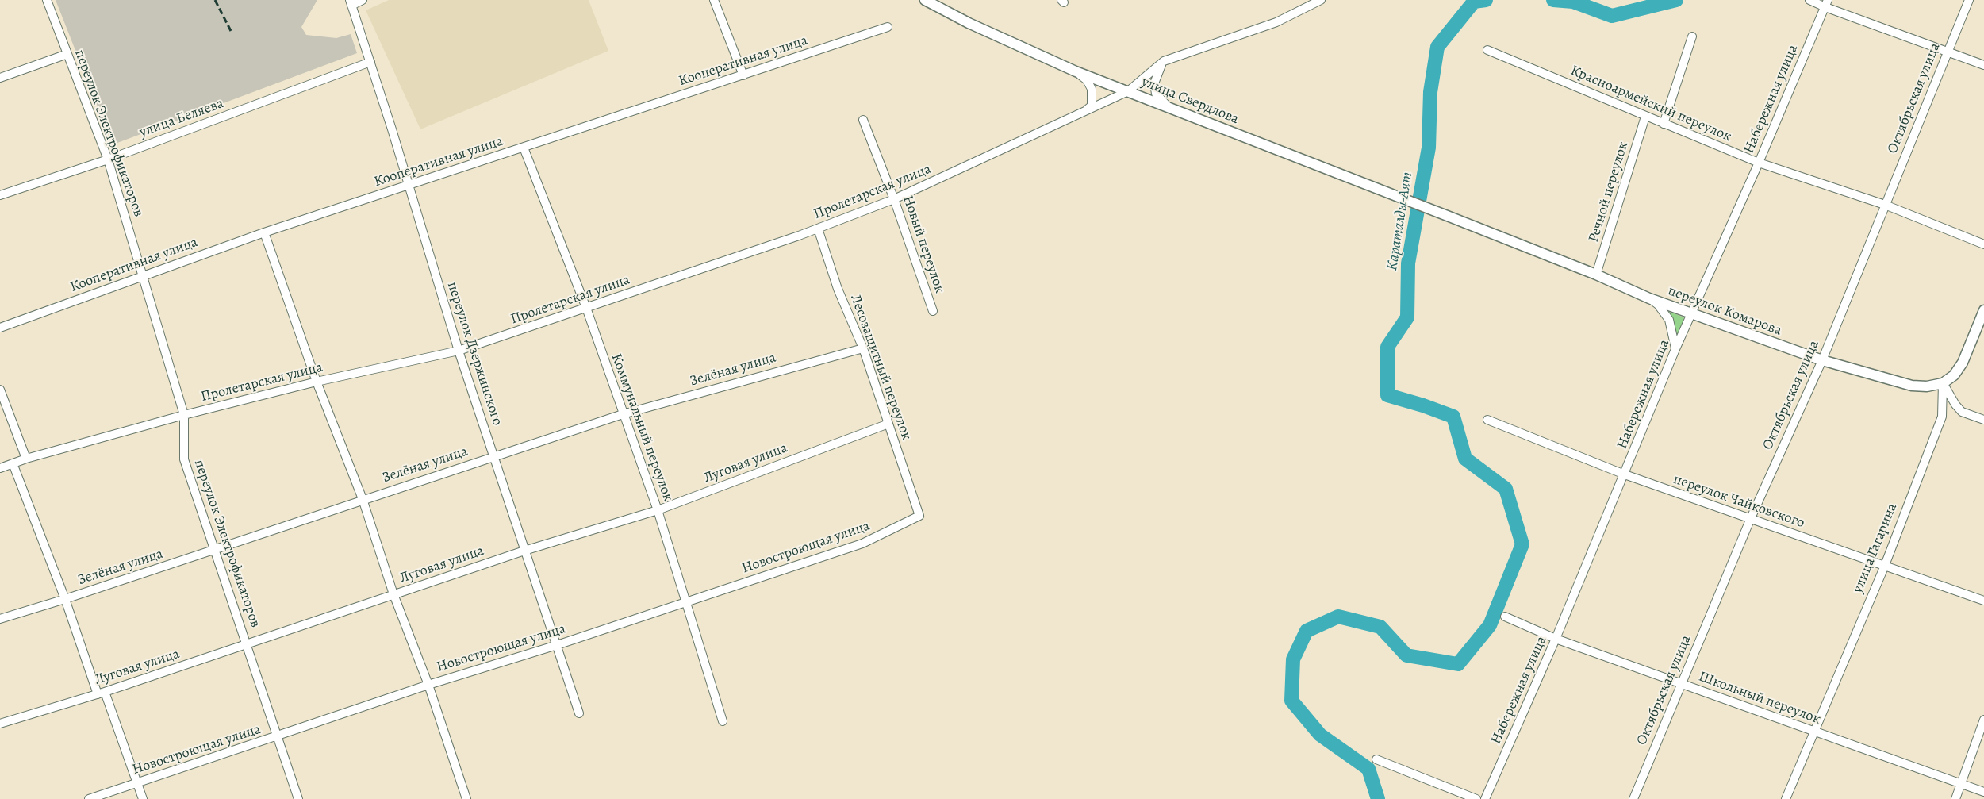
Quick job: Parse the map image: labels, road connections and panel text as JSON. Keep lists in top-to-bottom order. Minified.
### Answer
{"streets":{"main road":["улица Свердлова","переулок Комарова"],"street":["Кооперативная улица","Октябрьская улица","Набережная улица","Красноармейский переулок","улица Беляева","переулок Электрофикаторов","Пролетарская улица","Речной переулок","Новый переулок","переулок Дзержинского","Лесозащитный переулок","Зелёная улица","Коммунальный переулок","Луговая улица","переулок Чайковского","Новостроющая улица","улица Гагарина","Школьный переулок"]},"crossings":[["Кооперативная улица","переулок Электрофикаторов"],["Кооперативная улица","переулок Дзержинского"],["Кооперативная улица","Коммунальный переулок"],["Октябрьская улица","Красноармейский переулок"],["Октябрьская улица","переулок Комарова"],["Октябрьская улица","переулок Чайковского"],["Октябрьская улица","Школьный переулок"],["Набережная улица","Красноармейский переулок"],["Набережная улица","переулок Комарова"],["Набережная улица","переулок Чайковского"],["Набережная улица","Школьный переулок"],["улица Свердлова","Пролетарская улица"],["улица Свердлова","переулок Комарова"],["Красноармейский переулок","Речной переулок"],["улица Беляева","переулок Электрофикаторов"],["улица Беляева","переулок Дзержинского"],["переулок Электрофикаторов","Пролетарская улица"],["переулок Электрофикаторов","Зелёная улица"],["переулок Электрофикаторов","Луговая улица"],["переулок Электрофикаторов","Новостроющая улица"],["Пролетарская улица","Новый переулок"],["Пролетарская улица","переулок Дзержинского"],["Пролетарская улица","Лесозащитный переулок"],["Пролетарская улица","Коммунальный переулок"],["Речной переулок","переулок Комарова"],["переулок Комарова","улица Гагарина"],["переулок Дзержинского","Зелёная улица"],["переулок Дзержинского","Луговая улица"],["переулок Дзержинского","Новостроющая улица"],["Лесозащитный переулок","Зелёная улица"],["Лесозащитный переулок","Луговая улица"],["Лесозащитный переулок","Новостроющая улица"],["Зелёная улица","Коммунальный переулок"],["Коммунальный переулок","Луговая улица"],["Коммунальный переулок","Новостроющая улица"],["переулок Чайковского","улица Гагарина"],["улица Гагарина","Школьный переулок"]],"water":["Караталды-Аят"]}
